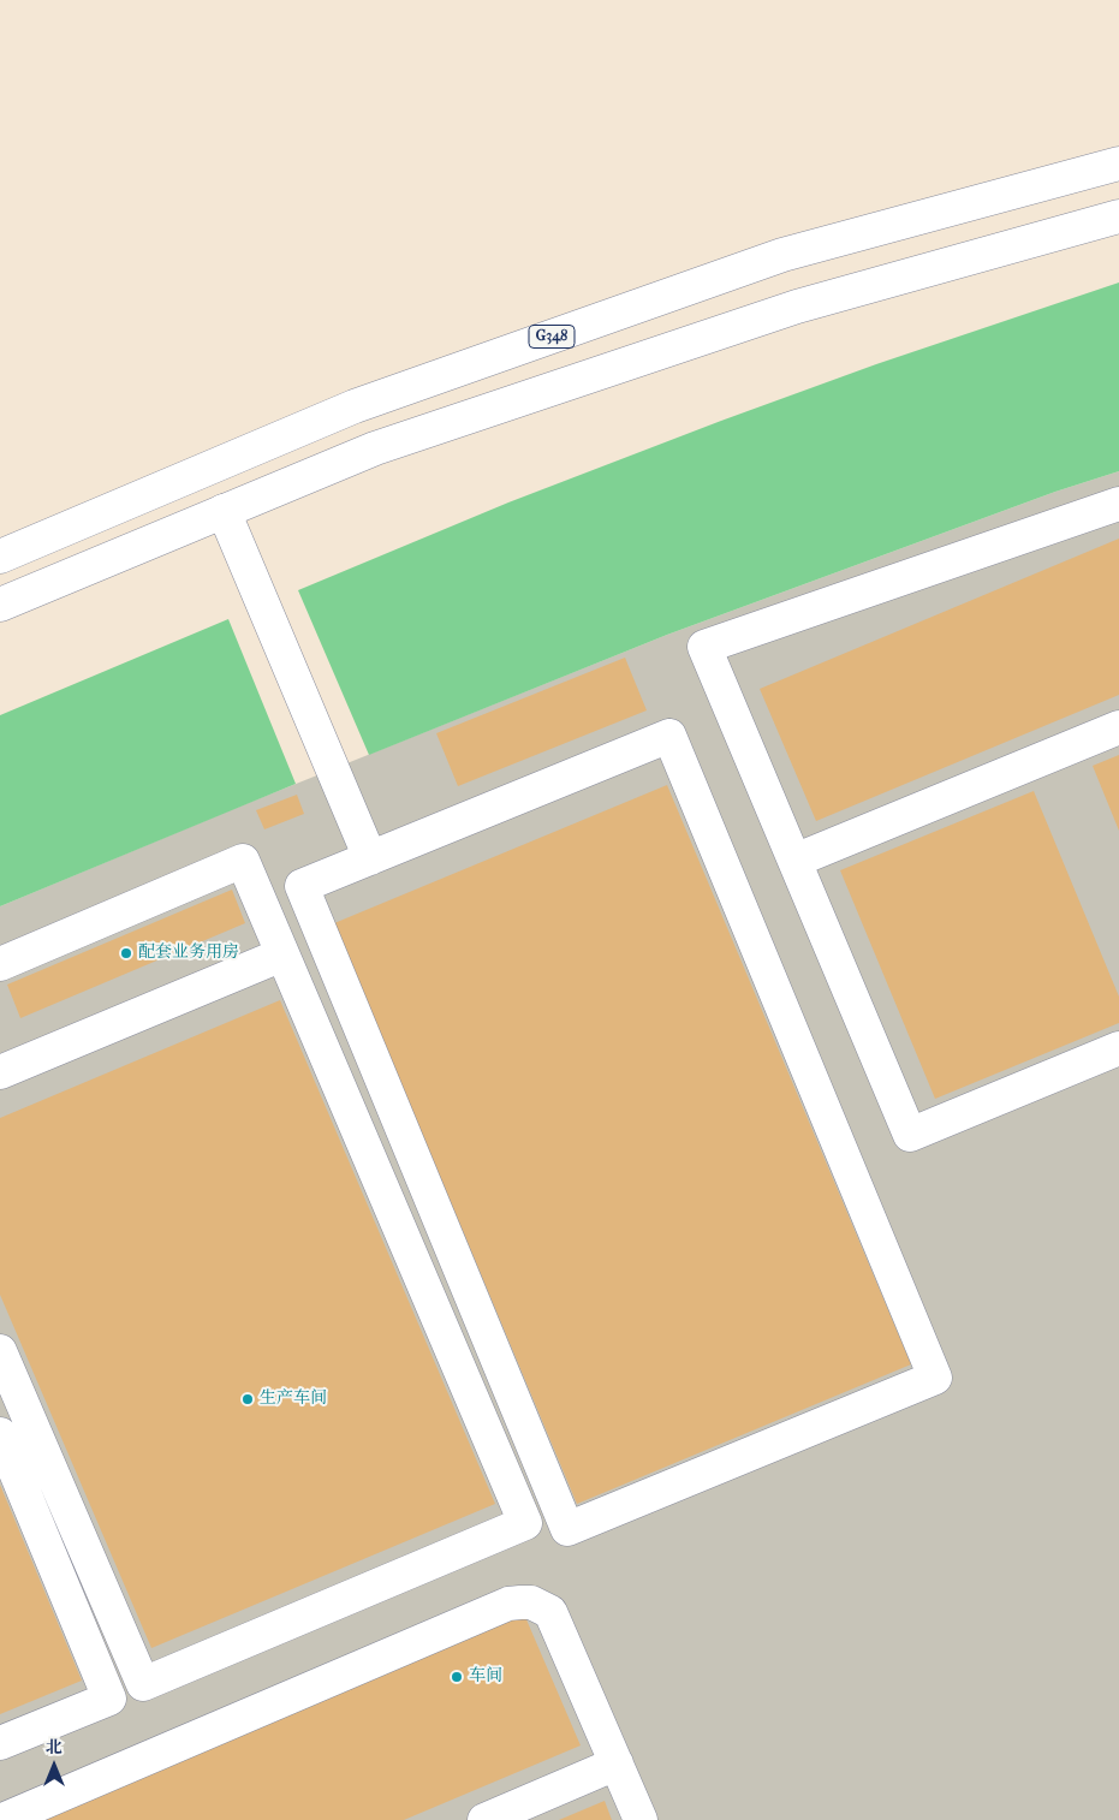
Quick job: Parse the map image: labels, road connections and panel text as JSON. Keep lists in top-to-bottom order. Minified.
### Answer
{"streets":{"main road":["G348"]},"places":["配套业务用房","生产车间","车间"],"north":"top"}
